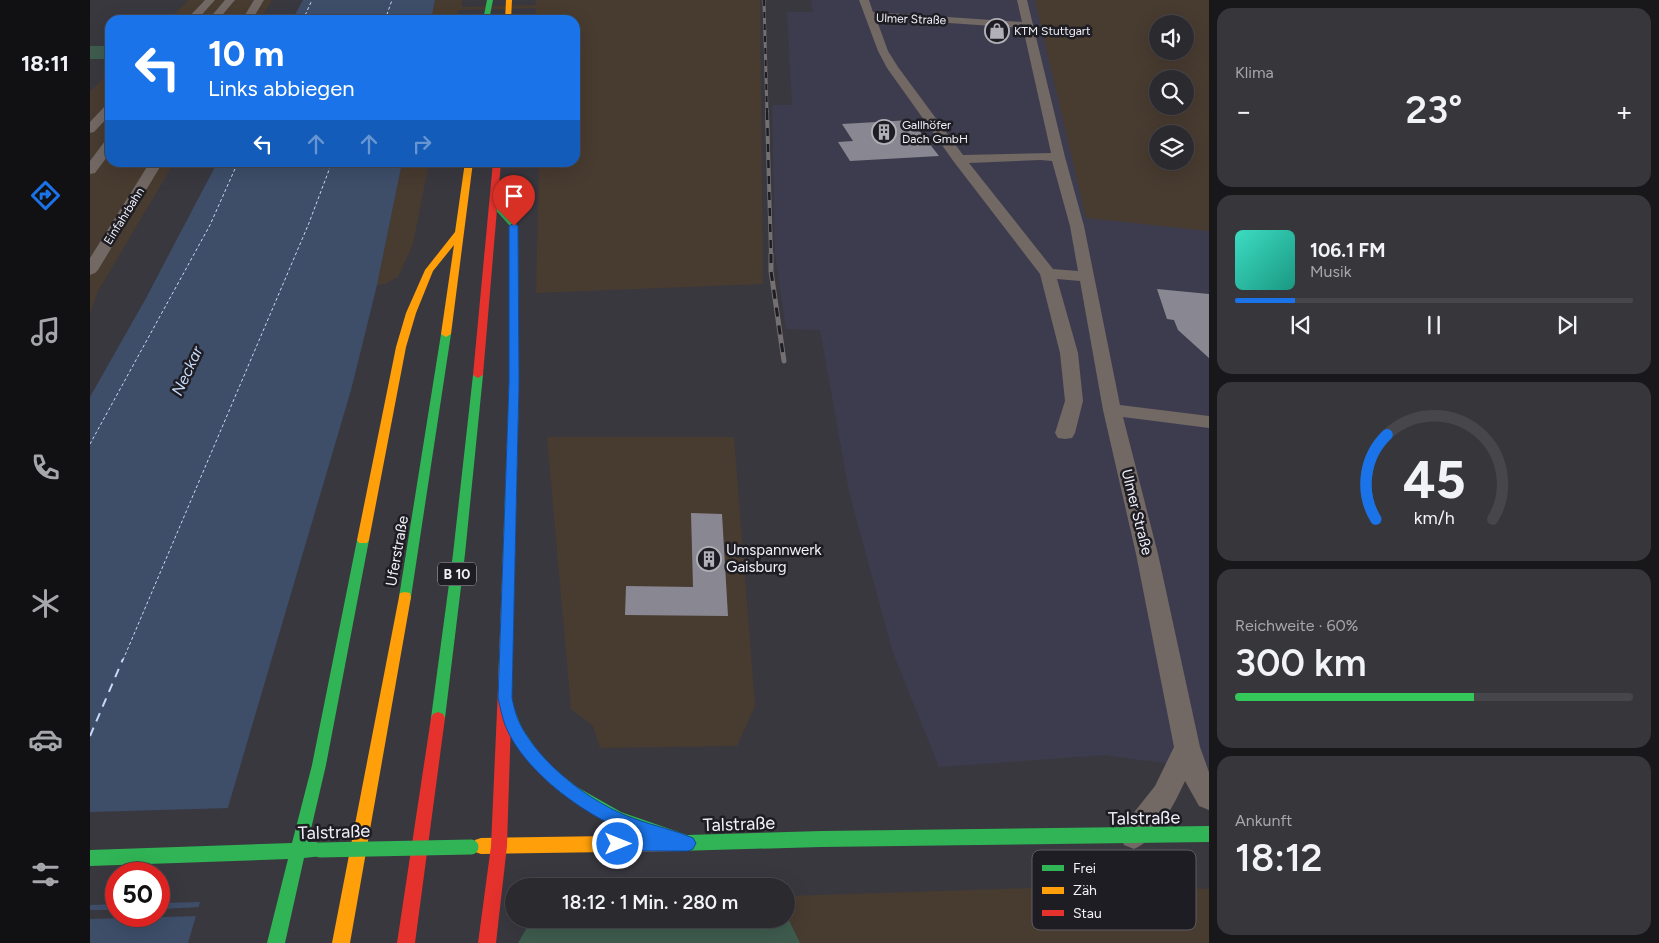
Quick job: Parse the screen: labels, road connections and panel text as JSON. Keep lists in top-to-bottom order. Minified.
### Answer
{"streets":{"main road":["Uferstraße","B 10","Talstraße"],"street":["Ulmer Straße","Einfahrbahn"]},"water":["Neckar"],"places":{"shop":["KTM Stuttgart"],"building":["Gallhöfer Dach GmbH","Umspannwerk Gaisburg"]},"legend":["Frei","Zäh","Stau"],"page":{"tabs":"18:11","tile":["Klima",["Reichweite · 60%","300 km"],["Ankunft","18:12"]],"turn":["10 m","Links abbiegen"],"heat":["−","23°","+"],"song":["106.1 FM","Musik"],"limit":"50","trip":"18:12 · 1 Min. · 280 m","gauge":["45","km/h"]}}
